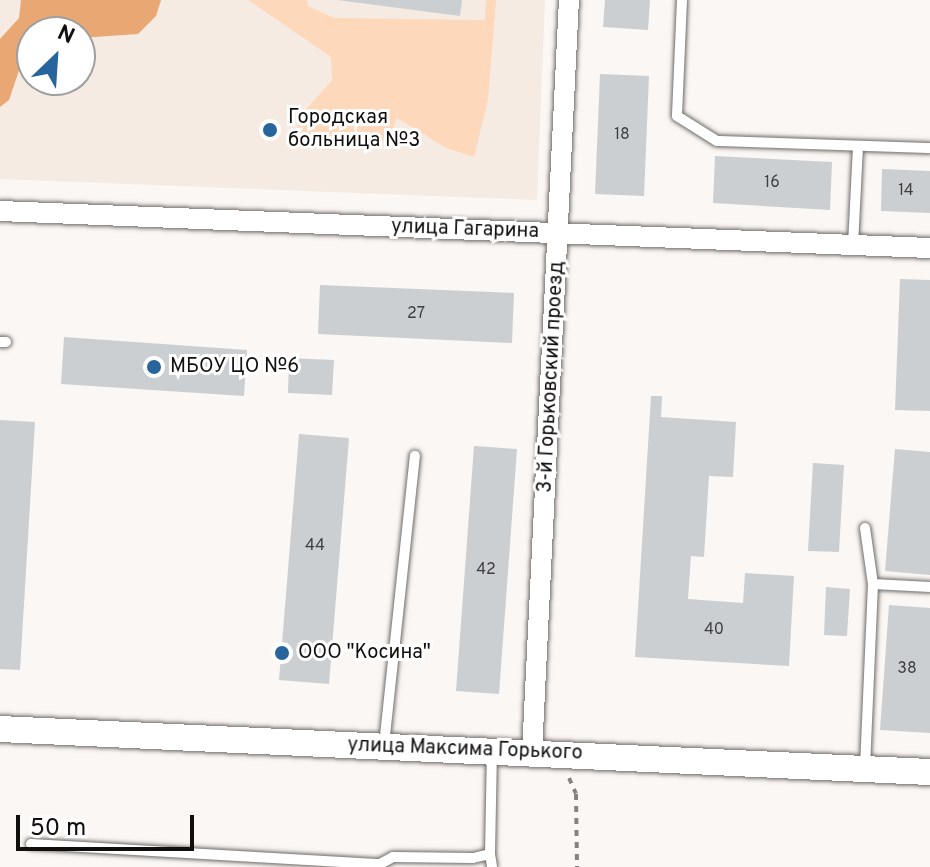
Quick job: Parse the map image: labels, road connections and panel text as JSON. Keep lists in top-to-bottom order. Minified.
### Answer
{"streets":{"street":["улица Гагарина","3-й Горьковский проезд","улица Максима Горького"]},"crossings":[["улица Гагарина","3-й Горьковский проезд"],["3-й Горьковский проезд","улица Максима Горького"]],"places":["Городская больница №3","МБОУ ЦО №6","ООО \"Косина\""],"house_numbers":["18","16","14","27","44","42","40","38"],"scale_bar":"50 m","north":"top right"}
